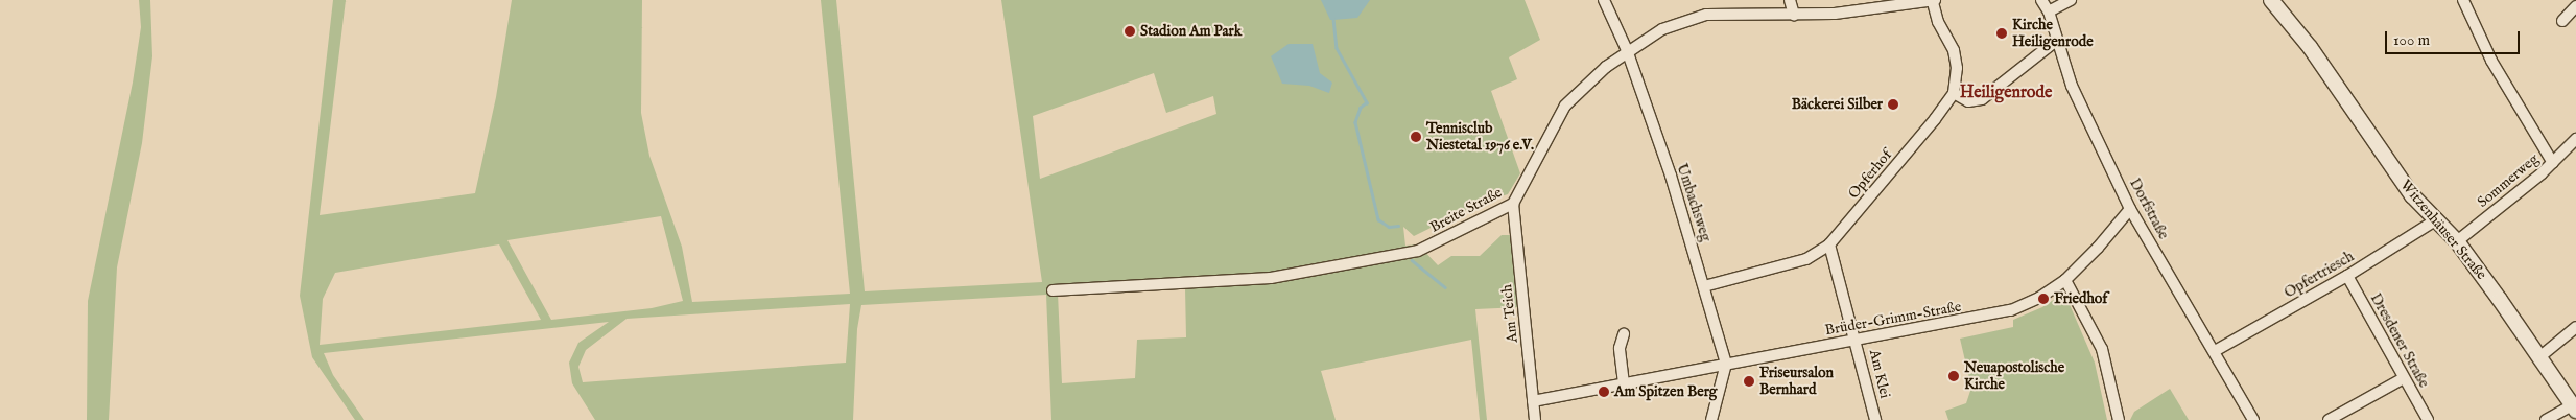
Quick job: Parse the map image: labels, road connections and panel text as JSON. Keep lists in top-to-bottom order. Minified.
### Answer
{"streets":{"main road":["Witzenhäuser Straße"],"street":["Opferhof","Sommerweg","Umbachsweg","Dorfstraße","Breite Straße","Opfertriesch","Am Teich","Brüder-Grimm-Straße","Dresdener Straße","Am Klei"]},"crossings":[["Opferhof","Umbachsweg"],["Opferhof","Am Klei"],["Sommerweg","Witzenhäuser Straße"],["Umbachsweg","Breite Straße"],["Umbachsweg","Brüder-Grimm-Straße"],["Dorfstraße","Opfertriesch"],["Dorfstraße","Brüder-Grimm-Straße"],["Breite Straße","Am Teich"],["Witzenhäuser Straße","Opfertriesch"],["Opfertriesch","Dresdener Straße"],["Am Teich","Brüder-Grimm-Straße"],["Brüder-Grimm-Straße","Am Klei"]],"districts":["Heiligenrode"],"places":["Stadion Am Park","Kirche Heiligenrode","Bäckerei Silber","Tennisclub Niestetal 1976 e.V.","Friedhof","Neuapostolische Kirche","Friseursalon Bernhard","Am Spitzen Berg"],"scale_bar":"100 m"}
